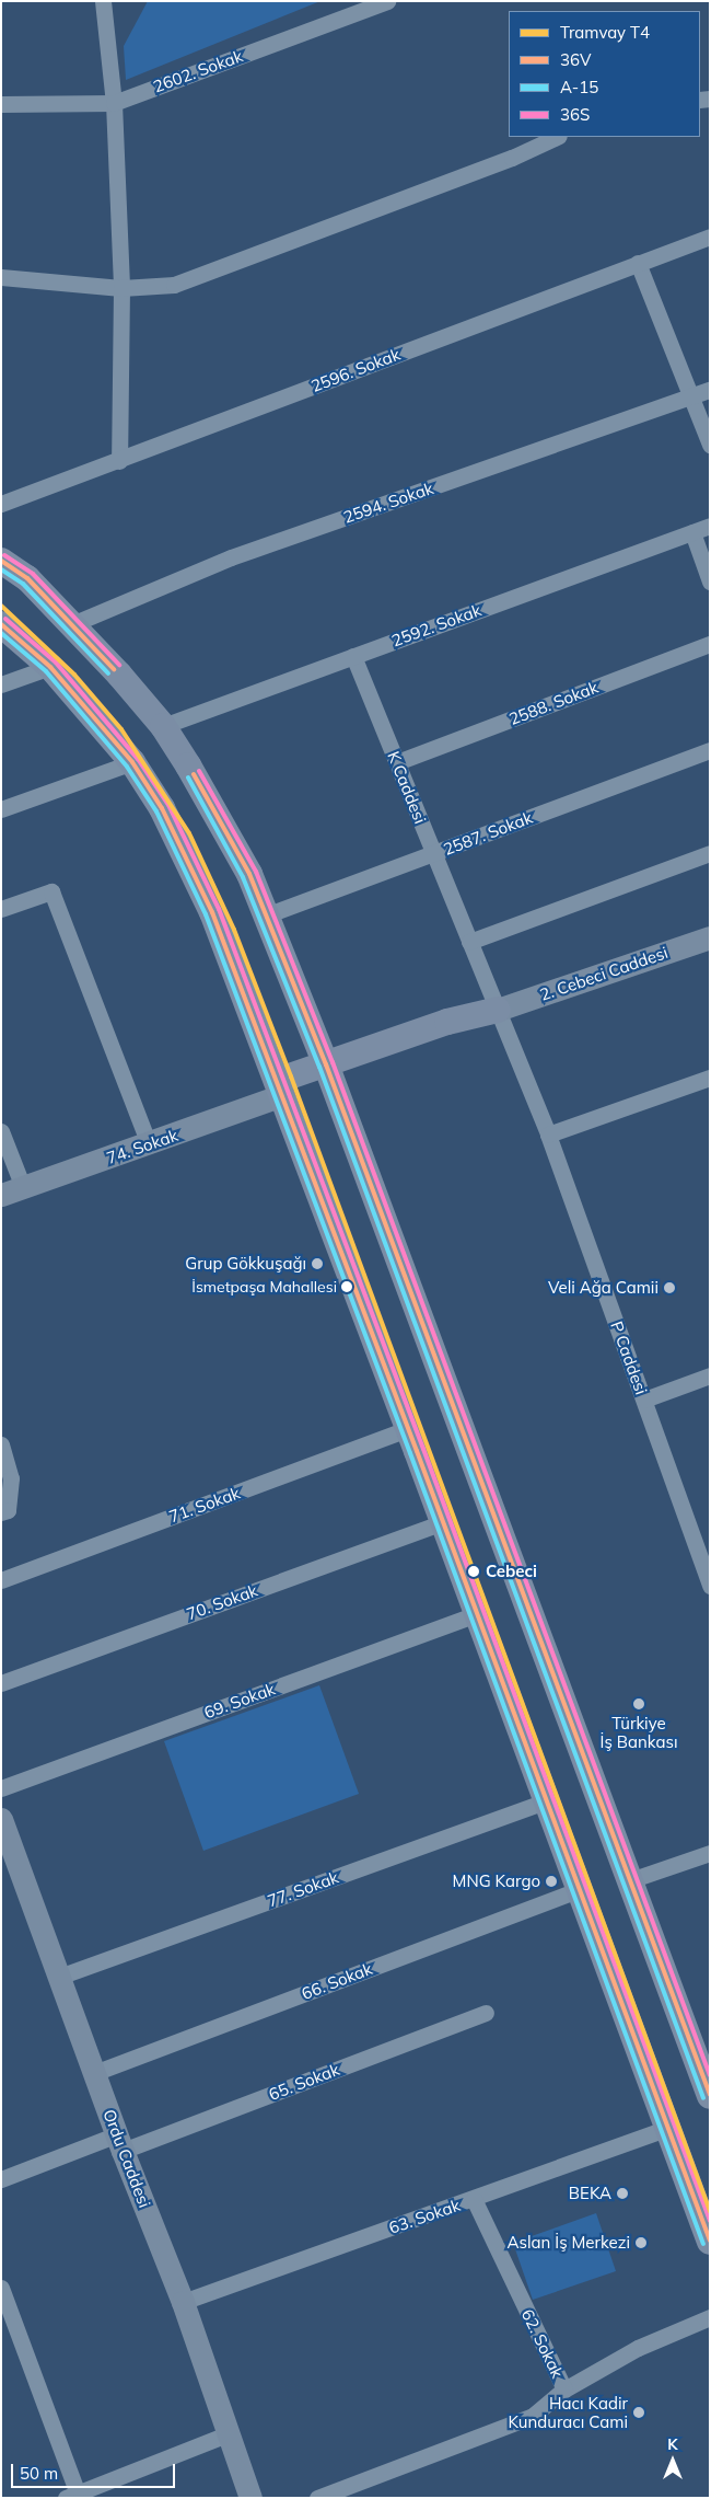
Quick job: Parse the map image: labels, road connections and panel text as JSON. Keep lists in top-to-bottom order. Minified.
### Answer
{"streets":{"main road":["2. Cebeci Caddesi","74. Sokak","Ordu Caddesi"],"street":["2602. Sokak","2596. Sokak","2594. Sokak","2592. Sokak","2588. Sokak","K Caddesi","2587. Sokak","P Caddesi","71. Sokak","70. Sokak","69. Sokak","77. Sokak","66. Sokak","65. Sokak","63. Sokak","62. Sokak"]},"crossings":[["2592. Sokak","K Caddesi"],["2588. Sokak","K Caddesi"],["K Caddesi","2587. Sokak"],["K Caddesi","2. Cebeci Caddesi"],["K Caddesi","P Caddesi"],["2. Cebeci Caddesi","P Caddesi"],["77. Sokak","Ordu Caddesi"],["66. Sokak","Ordu Caddesi"],["65. Sokak","Ordu Caddesi"],["Ordu Caddesi","63. Sokak"],["63. Sokak","62. Sokak"]],"places":["Grup Gökkuşağı","İsmetpaşa Mahallesi","Veli Ağa Camii","Cebeci","Türkiye İş Bankası","MNG Kargo","BEKA","Aslan İş Merkezi","Hacı Kadir Kunduracı Cami"],"lines":["transit line 36S","transit line 36V","transit line A-15","tram line T4"],"legend":["Tramvay T4","36V","A-15","36S"],"scale_bar":"50 m","north":"top"}
